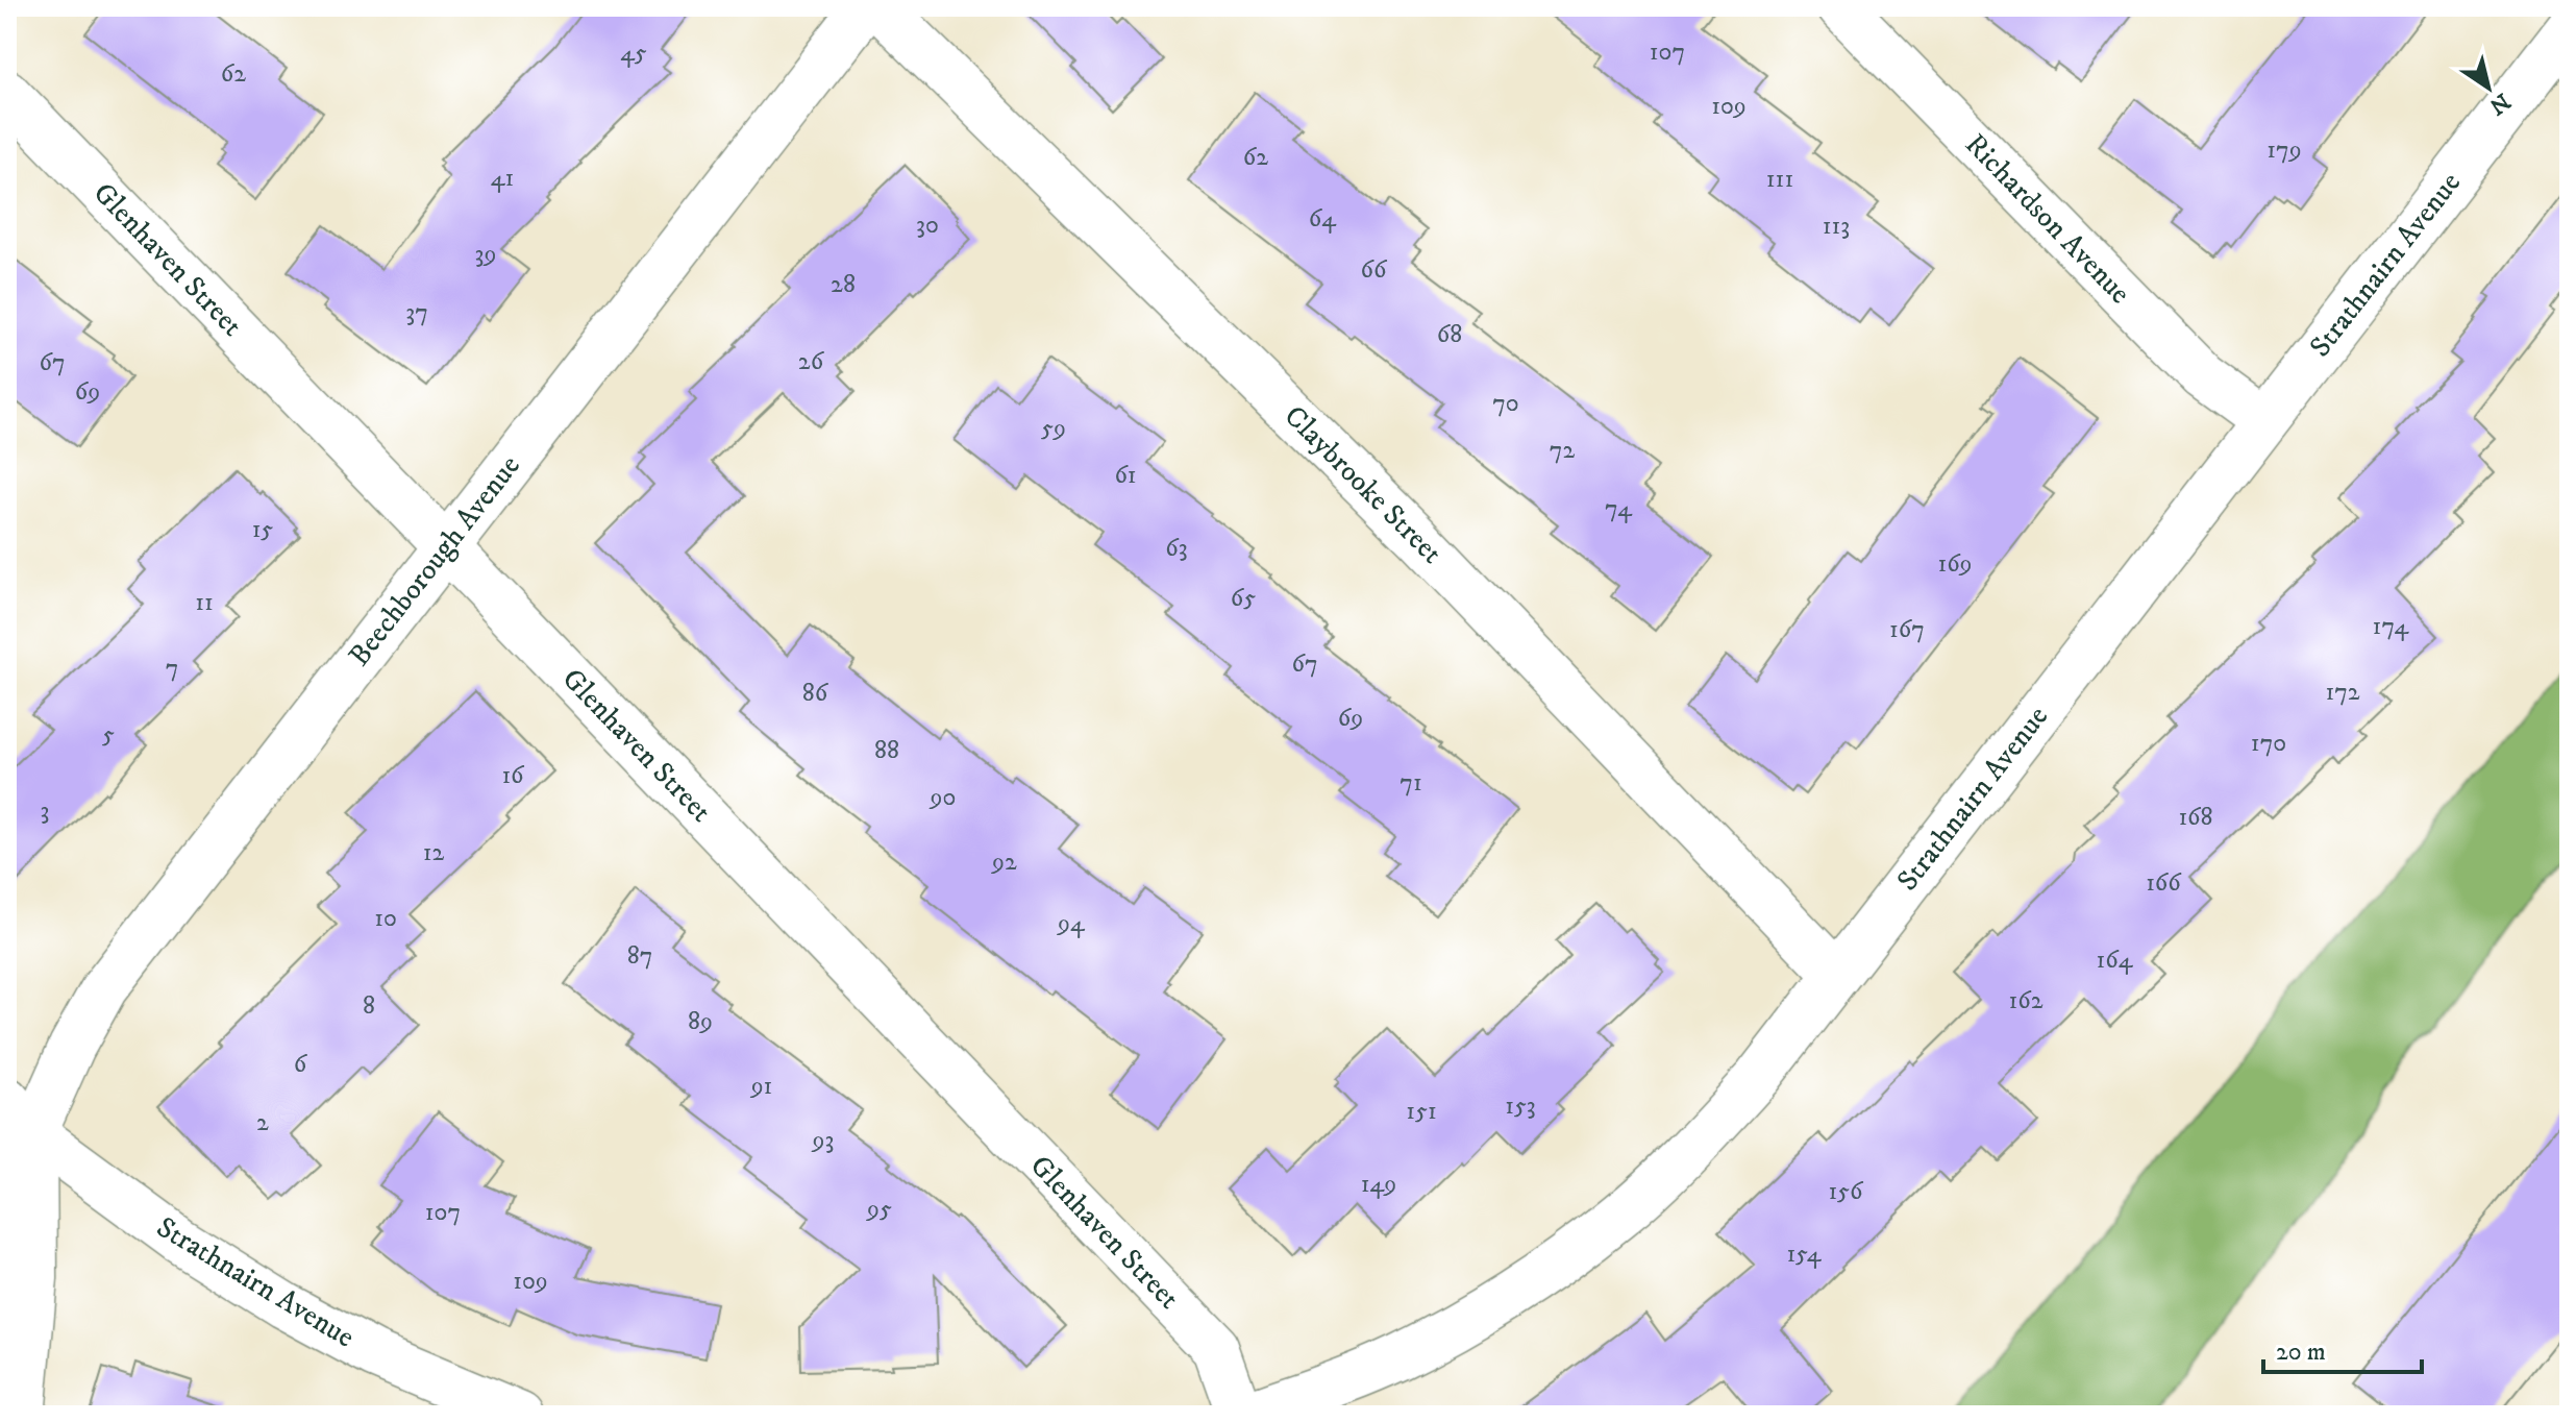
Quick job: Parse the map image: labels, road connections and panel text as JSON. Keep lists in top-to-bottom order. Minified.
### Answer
{"streets":{"street":["Richardson Avenue","Glenhaven Street","Strathnairn Avenue","Claybrooke Street","Beechborough Avenue"]},"crossings":[["Richardson Avenue","Strathnairn Avenue"],["Glenhaven Street","Strathnairn Avenue"],["Glenhaven Street","Beechborough Avenue"],["Strathnairn Avenue","Claybrooke Street"],["Strathnairn Avenue","Beechborough Avenue"]],"house_numbers":["107","45","62","109","179","62","41","111","64","30","113","39","66","28","37","68","26","67","69","70","59","72","61","74","15","63","169","65","11","174","167","67","7","172","86","69","5","170","88","16","71","90","3","168","12","92","166","10","94","87","164","162","8","89","6","91","153","151","2","93","149","156","95","107","154","109"],"scale_bar":"20 m","north":"bottom right"}
